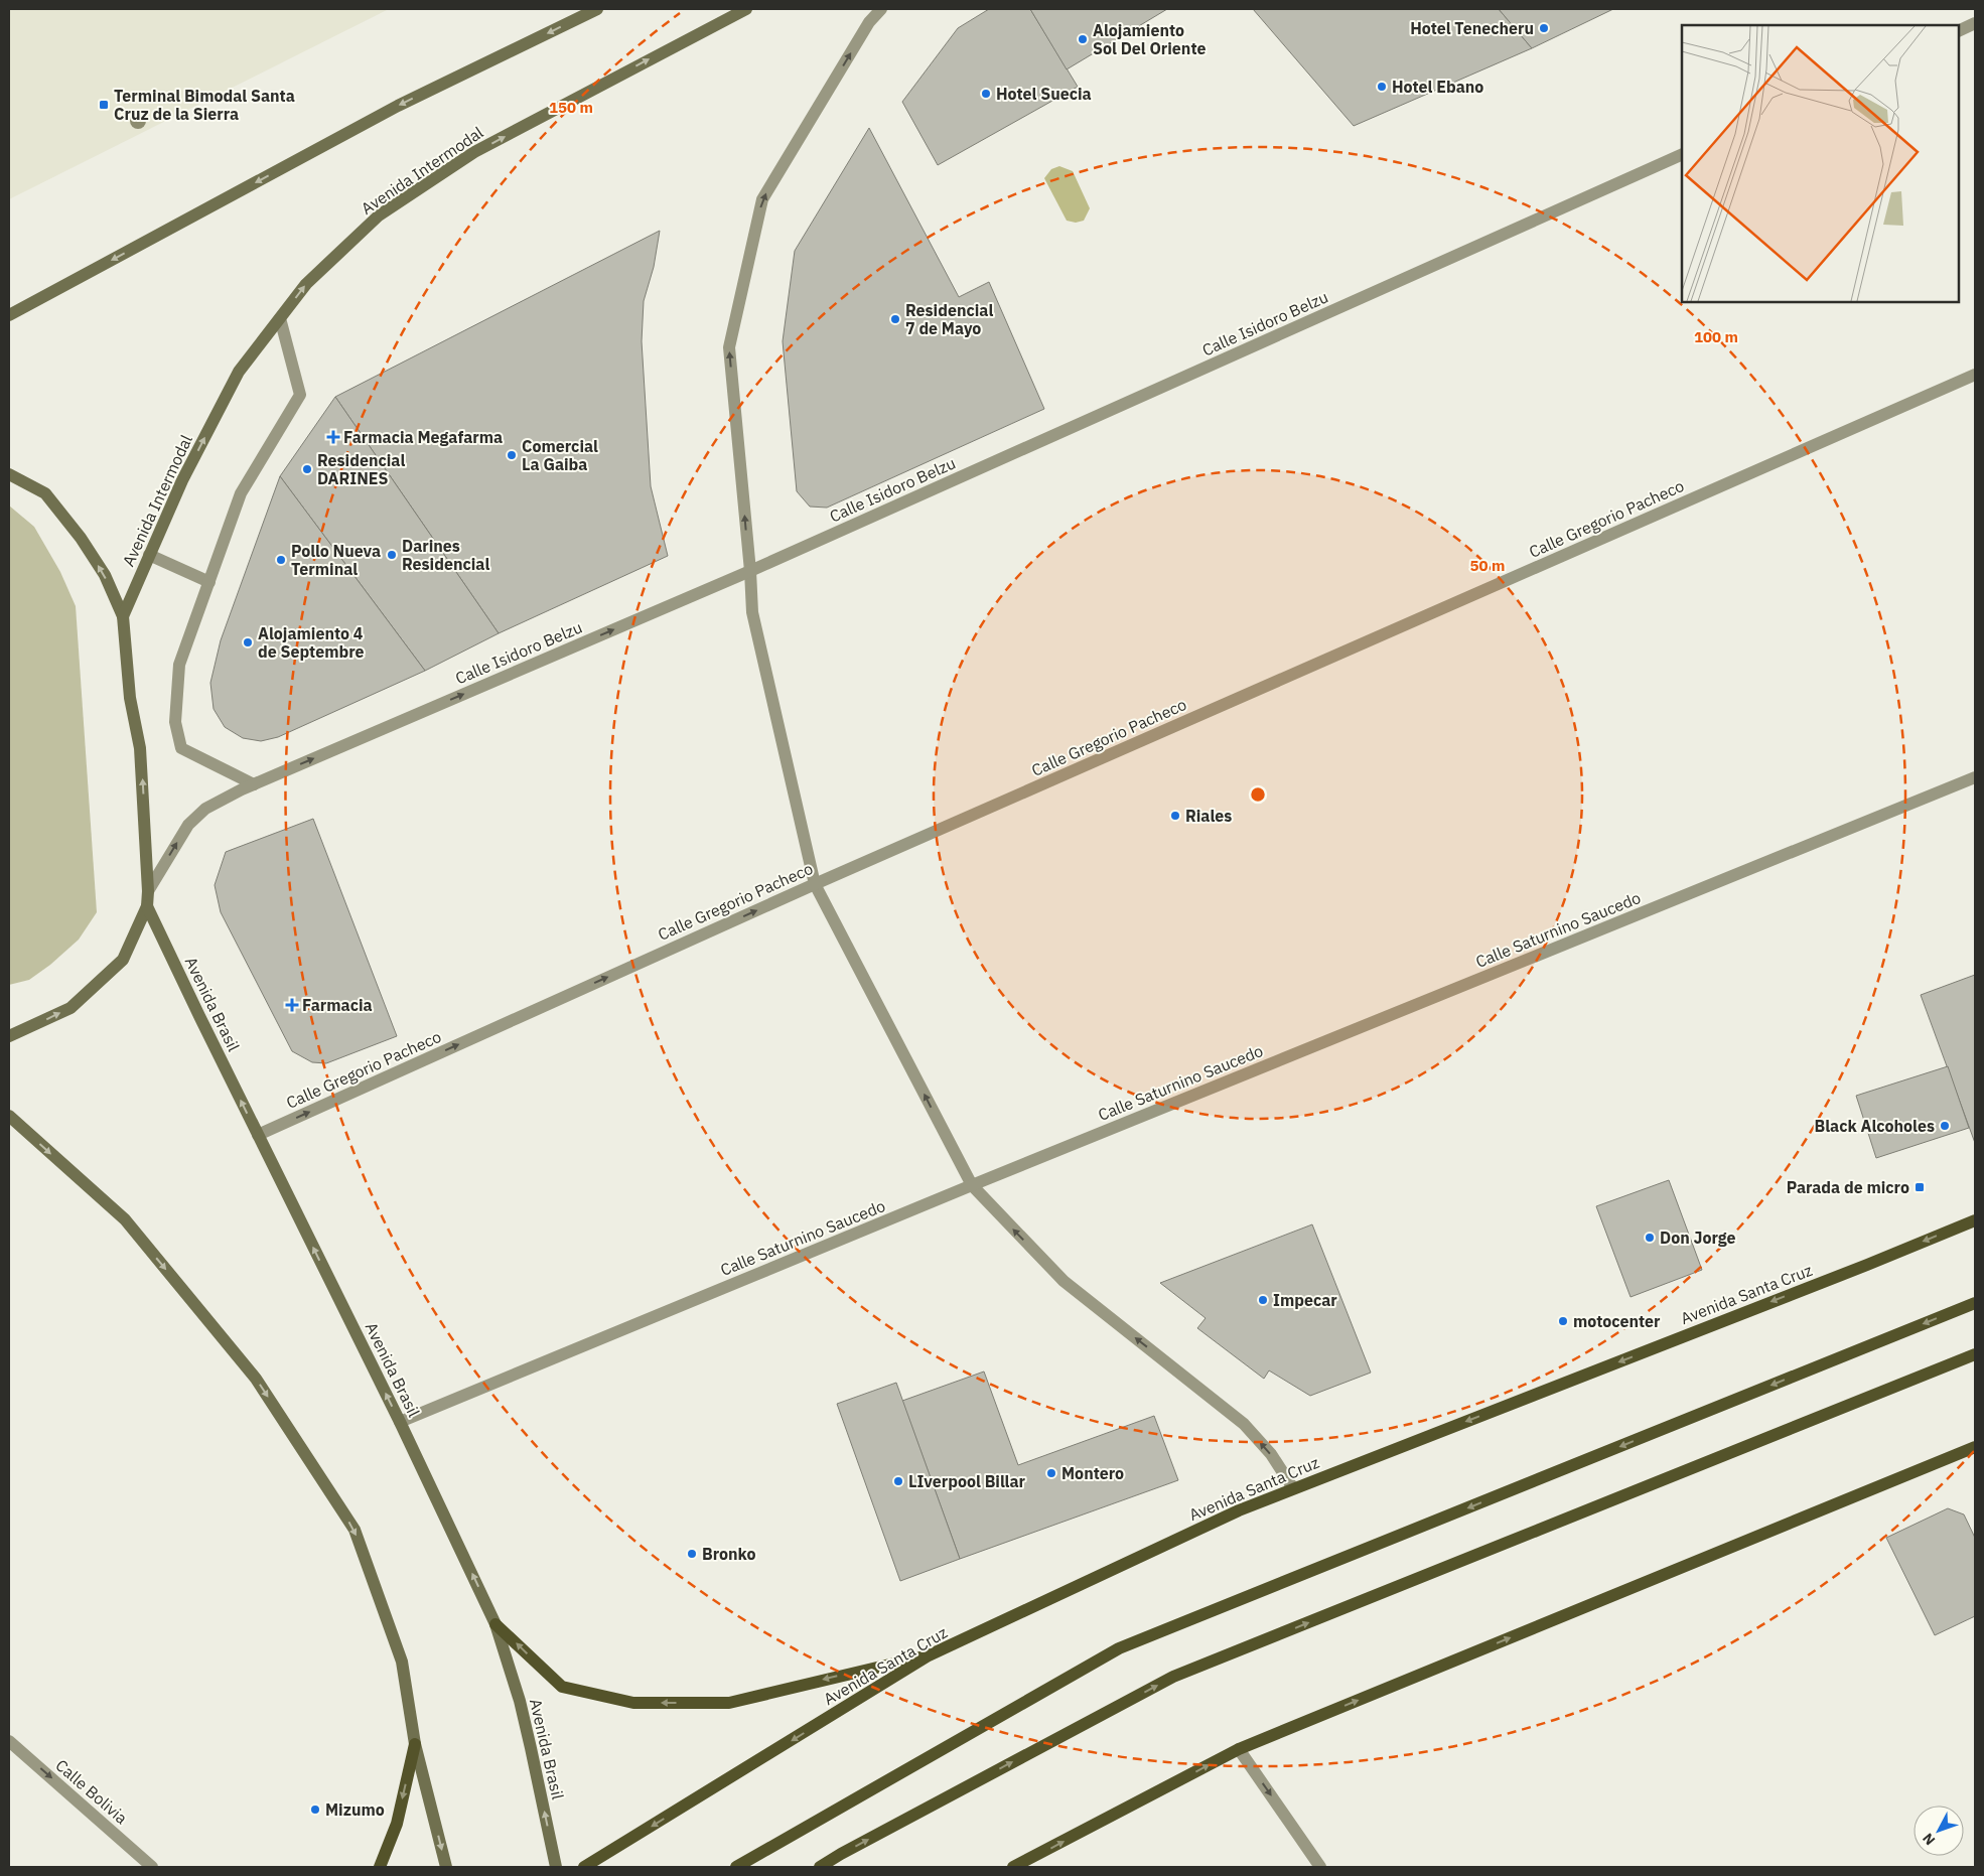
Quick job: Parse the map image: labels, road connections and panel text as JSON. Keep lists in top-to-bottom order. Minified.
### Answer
{"streets":{"main road":["Avenida Intermodal","Avenida Brasil","Avenida Santa Cruz"],"street":["Calle Isidoro Belzu","Calle Gregorio Pacheco","Calle Saturnino Saucedo","Calle Bolivia"]},"crossings":[["Calle Gregorio Pacheco","Avenida Brasil"],["Calle Saturnino Saucedo","Avenida Brasil"]],"one_way":["Calle Isidoro Belzu","Calle Bolivia"],"places":{"other":["Hotel Tenecheru","Alojamiento Sol Del Oriente","Hotel Ebano","Hotel Suecia","Residencial 7 de Mayo","Comercial La Gaiba","Residencial DARINES","Darines Residencial","Pollo Nueva Terminal","Alojamiento 4 de Septembre","Riales","Black Alcoholes","Don Jorge","Impecar","motocenter","Montero","LIverpool Billar","Bronko","Mizumo"],"transit":["Terminal Bimodal Santa Cruz de la Sierra","Parada de micro"],"health":["Farmacia Megafarma","Farmacia"]},"north":"bottom left","rings":["150 m","100 m","50 m"]}
